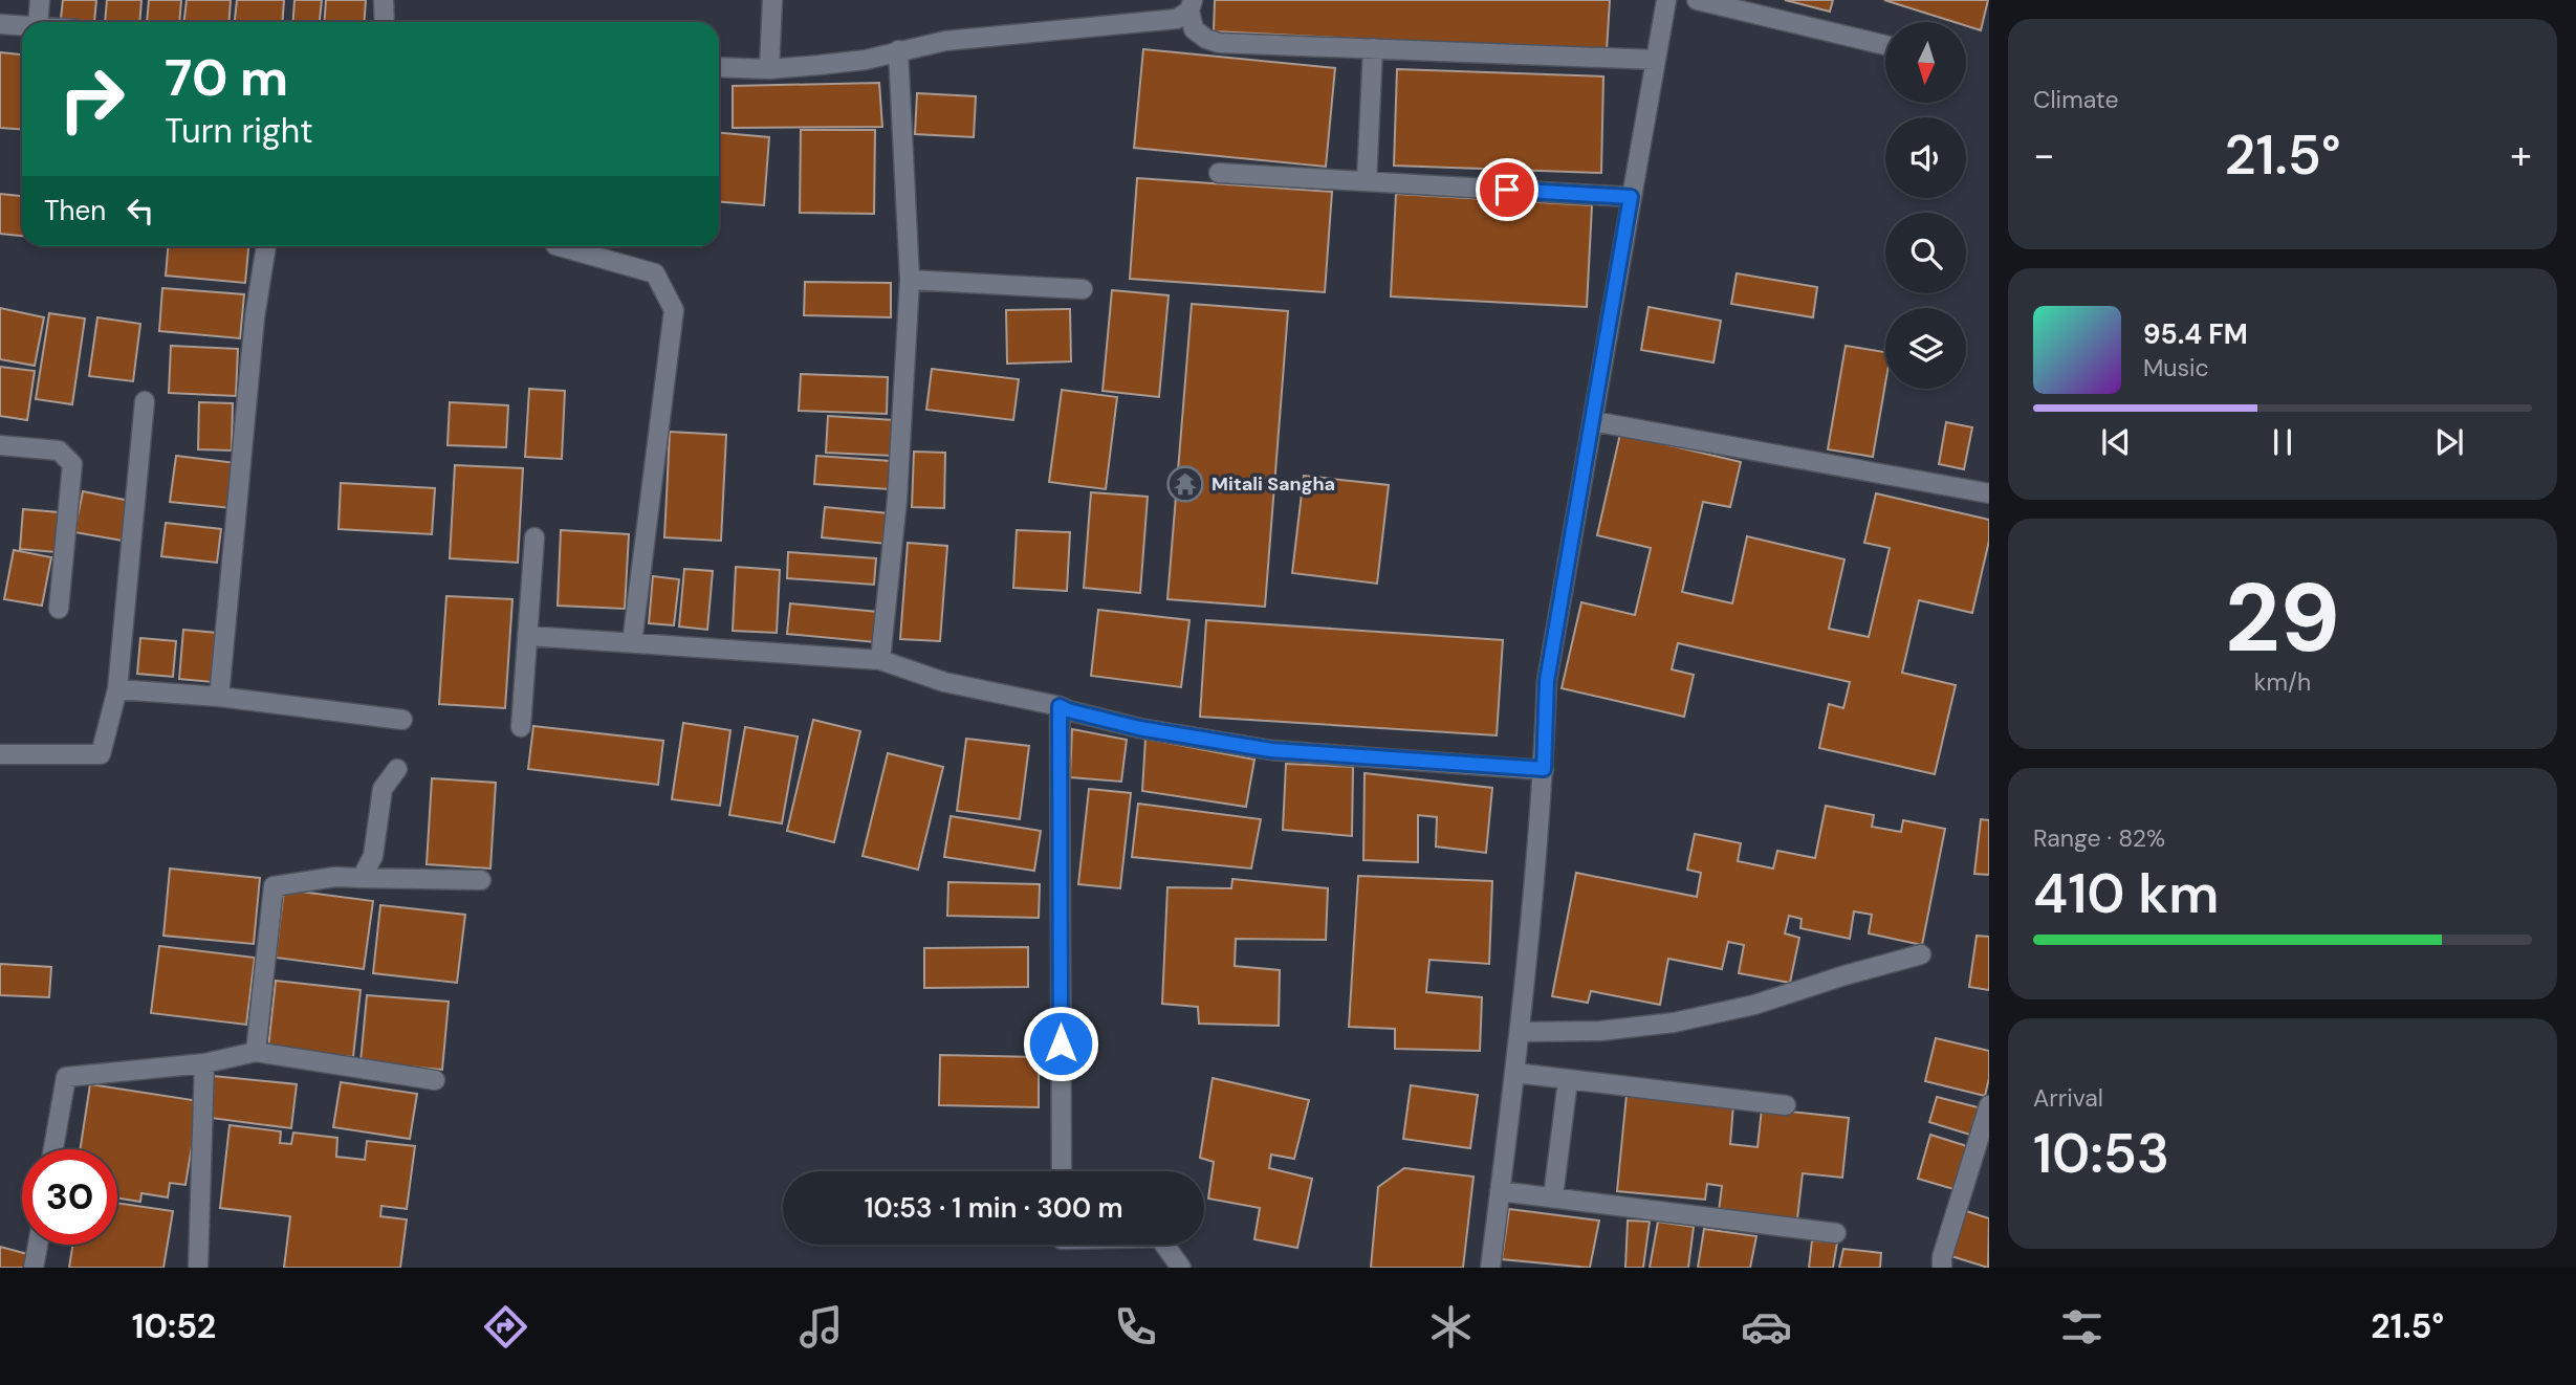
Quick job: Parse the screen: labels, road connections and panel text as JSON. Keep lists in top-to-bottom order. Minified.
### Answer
{"places":{"temple":["Mitali Sangha"]},"north":"bottom","page":{"tile":["Climate",["29","km/h"],["Range · 82%","410 km"],["Arrival","10:53"]],"turn":["70 m","Turn right"],"heat":["−","21.5°","+"],"then":"Then","song":["95.4 FM","Music"],"limit":"30","trip":"10:53 · 1 min · 300 m","tabs":["10:52","21.5°"]}}
